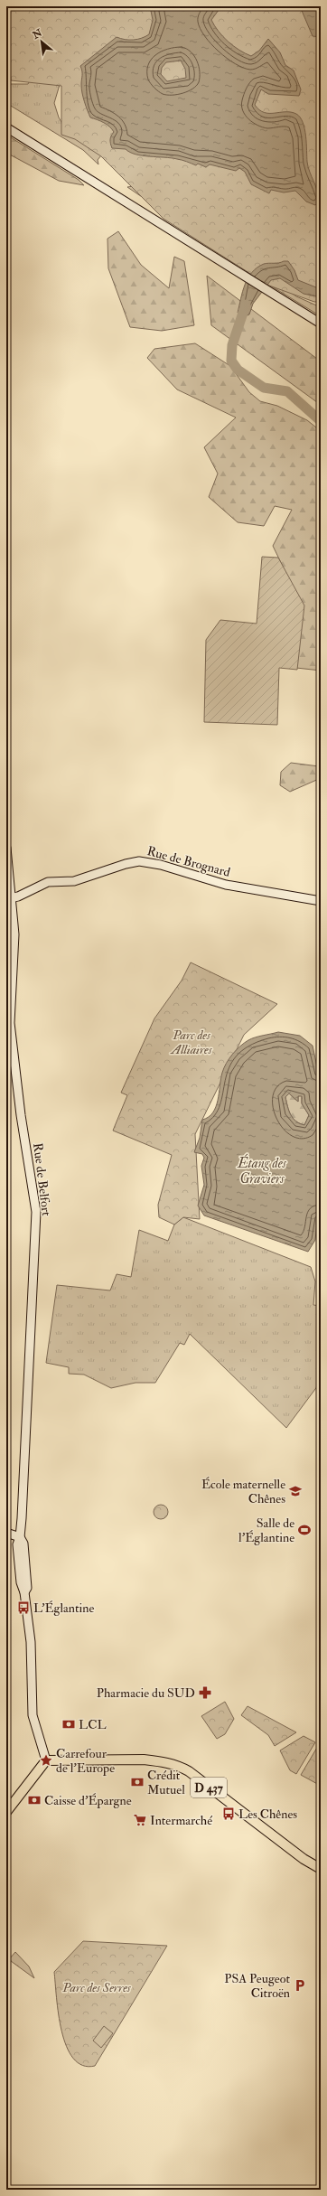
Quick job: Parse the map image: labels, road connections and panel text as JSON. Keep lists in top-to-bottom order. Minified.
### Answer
{"streets":{"main road":["Rue de Brognard","Rue de Belfort","D 437"]},"crossings":[["Rue de Brognard","Rue de Belfort"],["Rue de Belfort","D 437"]],"water":["Étang des Graviers"],"parks":["Parc des Alliaires","Parc des Serres"],"places":{"school or university":["École maternelle Chênes"],"sports":["Salle de l'Églantine"],"bus stop":["L’Églantine","Les Chênes"],"pharmacy":["Pharmacie du SUD"],"bank":["LCL","Crédit Mutuel","Caisse d'Épargne"],"place":["Carrefour de l'Europe"],"supermarket":["Intermarché"],"parking":["PSA Peugeot Citroën"]},"north":"top left"}
